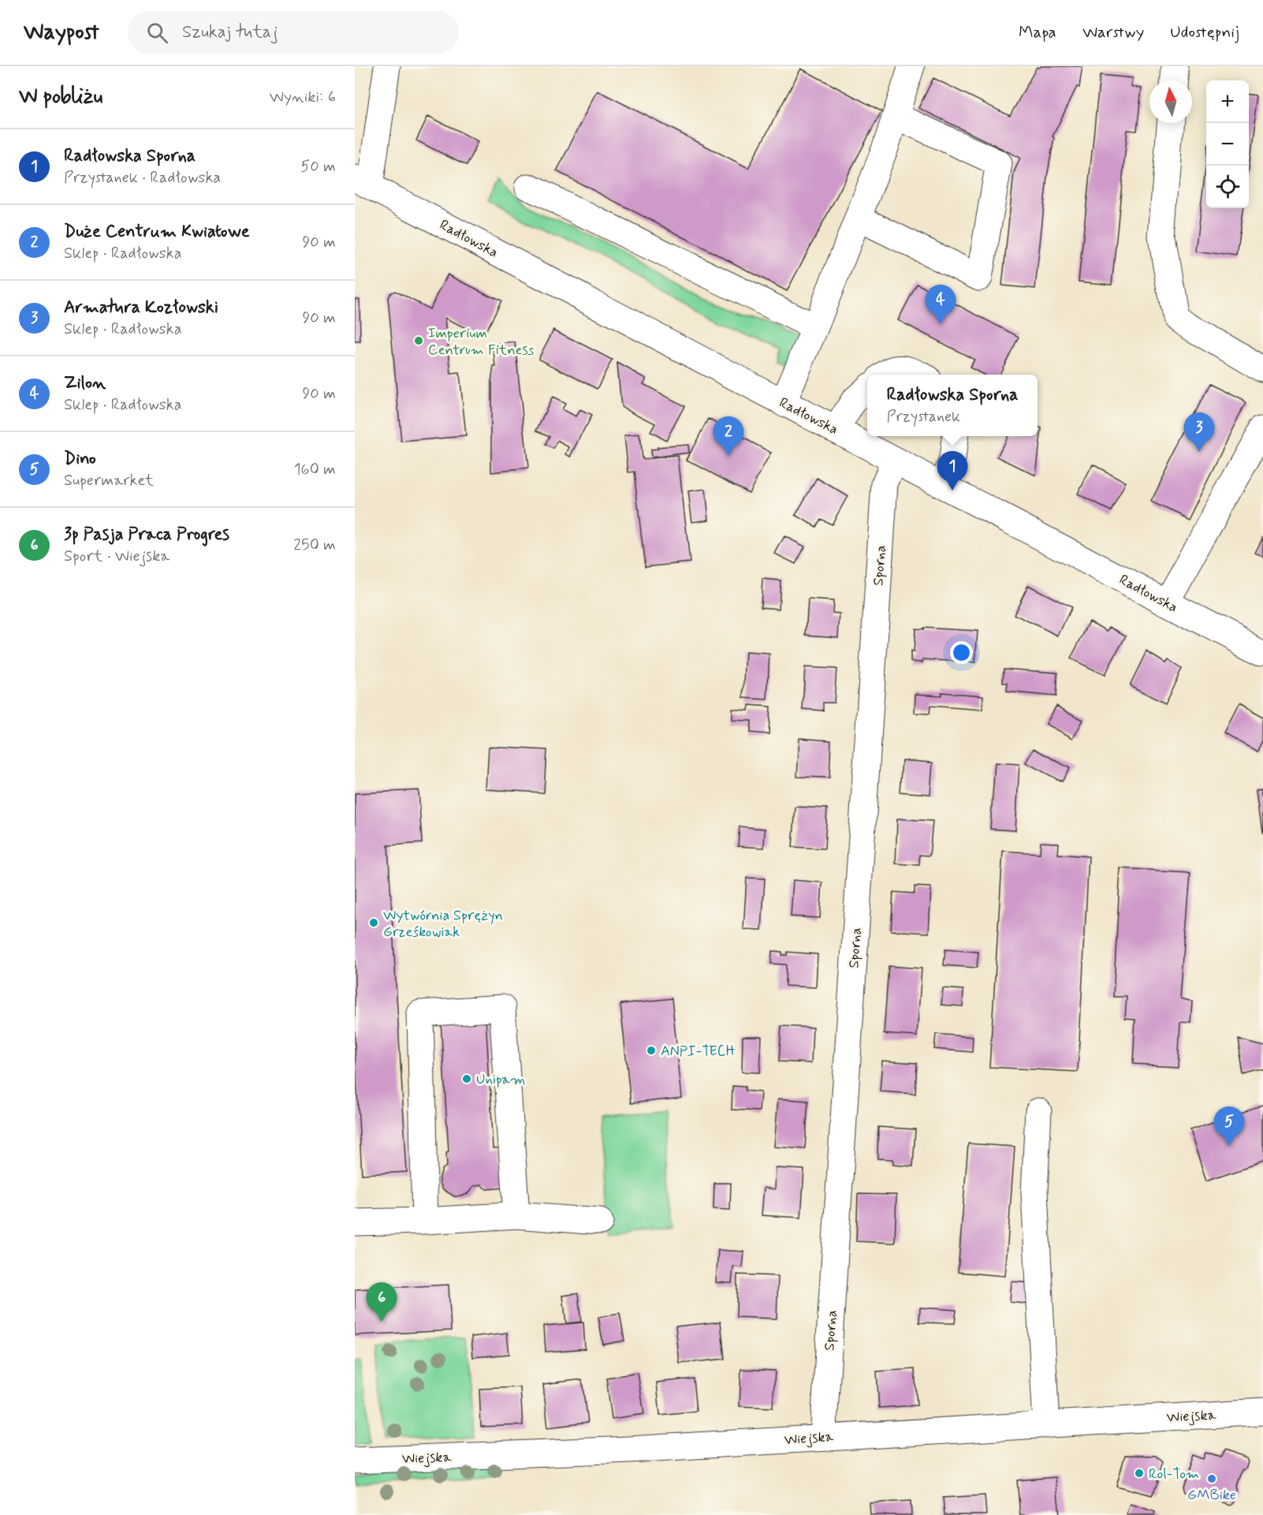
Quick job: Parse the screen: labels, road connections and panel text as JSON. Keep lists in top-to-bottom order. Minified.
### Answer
{"streets":{"street":["Radłowska","Sporna","Wiejska"]},"crossings":[["Radłowska","Sporna"],["Sporna","Wiejska"]],"places":["Imperium Centrum Fitness","Wytwórnia Sprężyn Grześkowiak","ANPI-TECH","Unipam","Rol-Tom","GMBike"],"north":"top","page":{"header":"Waypost","search":"Szukaj tutaj","nav":["Mapa","Warstwy","Udostępnij"],"heading":["W pobliżu","Wyniki: 6"],"map_buttons":["+","−"],"list":[{"mark":"1","name":"Radłowska Sporna","note":"Przystanek · Radłowska","value":"50 m"},{"mark":"2","name":"Duże Centrum Kwiatowe","note":"Sklep · Radłowska","value":"90 m"},{"mark":"3","name":"Armatura Kozłowski","note":"Sklep · Radłowska","value":"90 m"},{"mark":"4","name":"Zilon","note":"Sklep · Radłowska","value":"90 m"},{"mark":"5","name":"Dino","note":"Supermarket","value":"160 m"},{"mark":"6","name":"3p Pasja Praca Progres","note":"Sport · Wiejska","value":"250 m"}],"pins":["4","3","2","1","5","6"],"popup":["Radłowska Sporna","Przystanek"]}}
